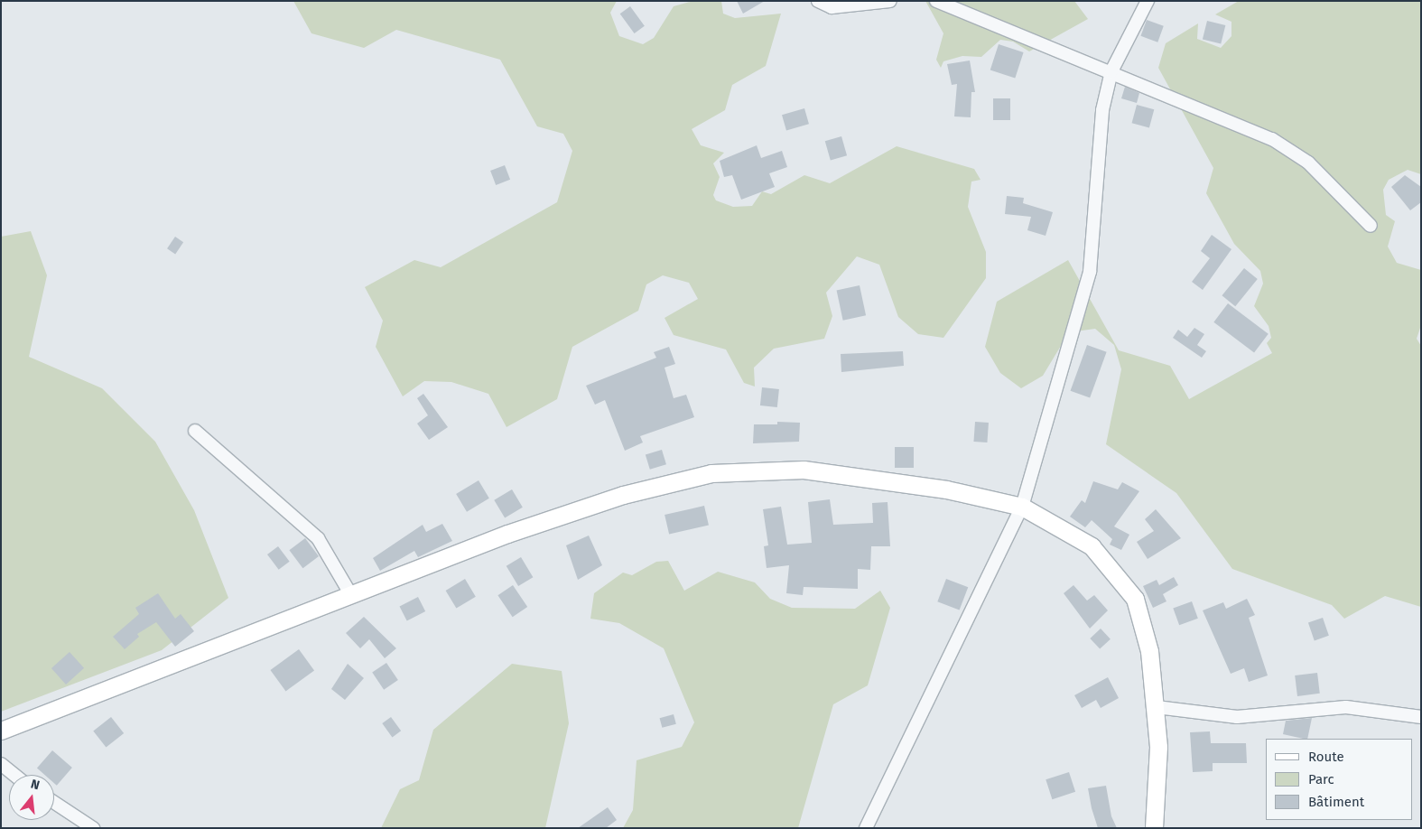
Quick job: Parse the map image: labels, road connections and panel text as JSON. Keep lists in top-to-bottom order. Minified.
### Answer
{"legend":["Route","Parc","Bâtiment"],"north":"top"}
